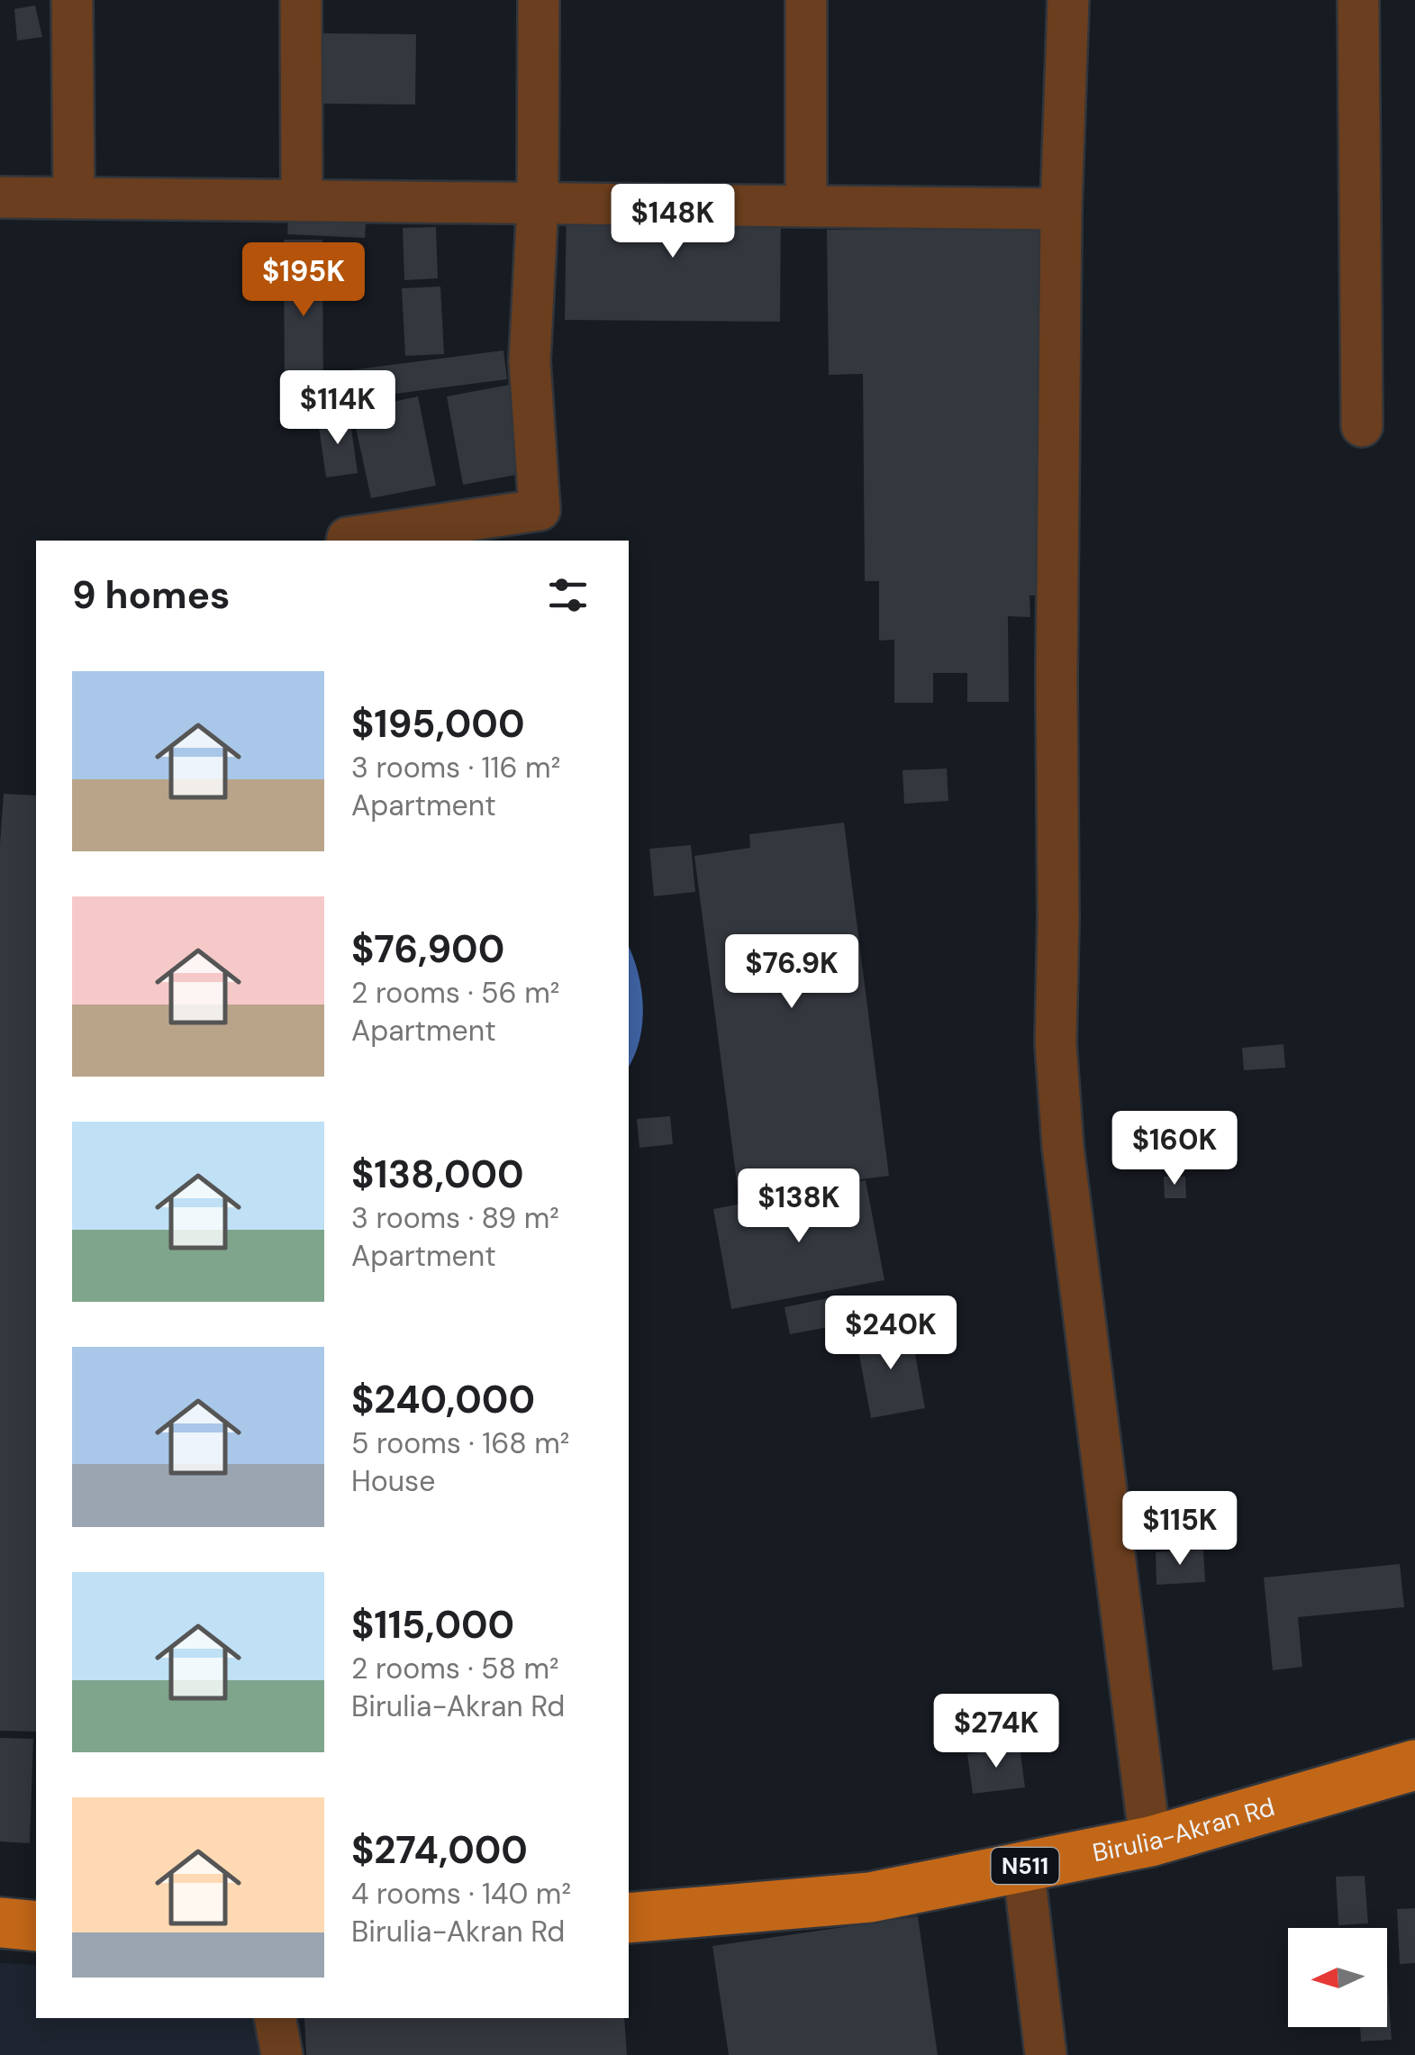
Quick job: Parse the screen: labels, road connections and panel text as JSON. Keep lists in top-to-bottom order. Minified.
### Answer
{"streets":{"highway":["Birulia-Akran Rd","N511"]},"north":"left","page":{"price":["$148K","$195K","$114K","$76.9K","$160K","$138K","$240K","$115K","$274K"],"heading":"9 homes","list":[{"name":"$195,000","note":"3 rooms · 116 m² · Apartment"},{"name":"$76,900","note":"2 rooms · 56 m² · Apartment"},{"name":"$138,000","note":"3 rooms · 89 m² · Apartment"},{"name":"$240,000","note":"5 rooms · 168 m² · House"},{"name":"$115,000","note":"2 rooms · 58 m² · Birulia-Akran Rd"},{"name":"$274,000","note":"4 rooms · 140 m² · Birulia-Akran Rd"}]}}
